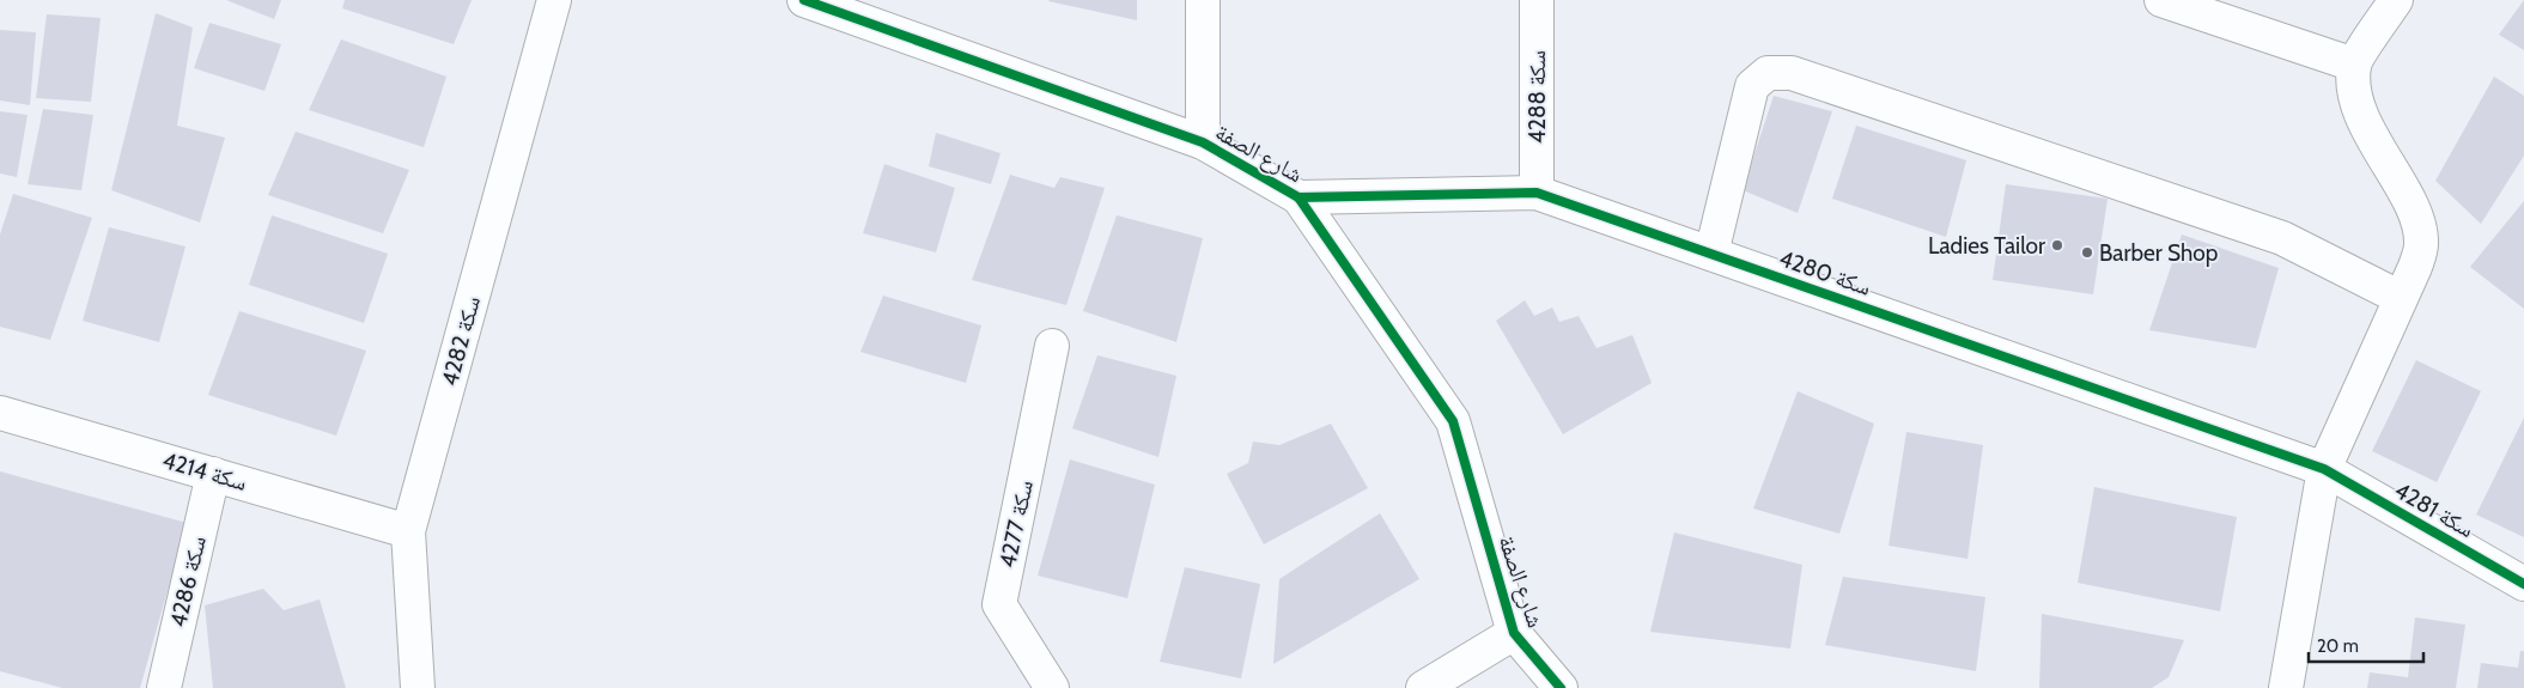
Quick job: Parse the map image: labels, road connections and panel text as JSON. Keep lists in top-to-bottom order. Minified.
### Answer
{"streets":{"street":["سكة 4288","شارع الصفة","سكة 4280","سكة 4282","سكة 4214","سكة 4281","سكة 4277","سكة 4286"]},"crossings":[["سكة 4288","سكة 4280"],["شارع الصفة","سكة 4280"],["سكة 4280","سكة 4281"],["سكة 4282","سكة 4214"],["سكة 4214","سكة 4286"]],"places":["Ladies Tailor","Barber Shop"],"scale_bar":"20 m"}
